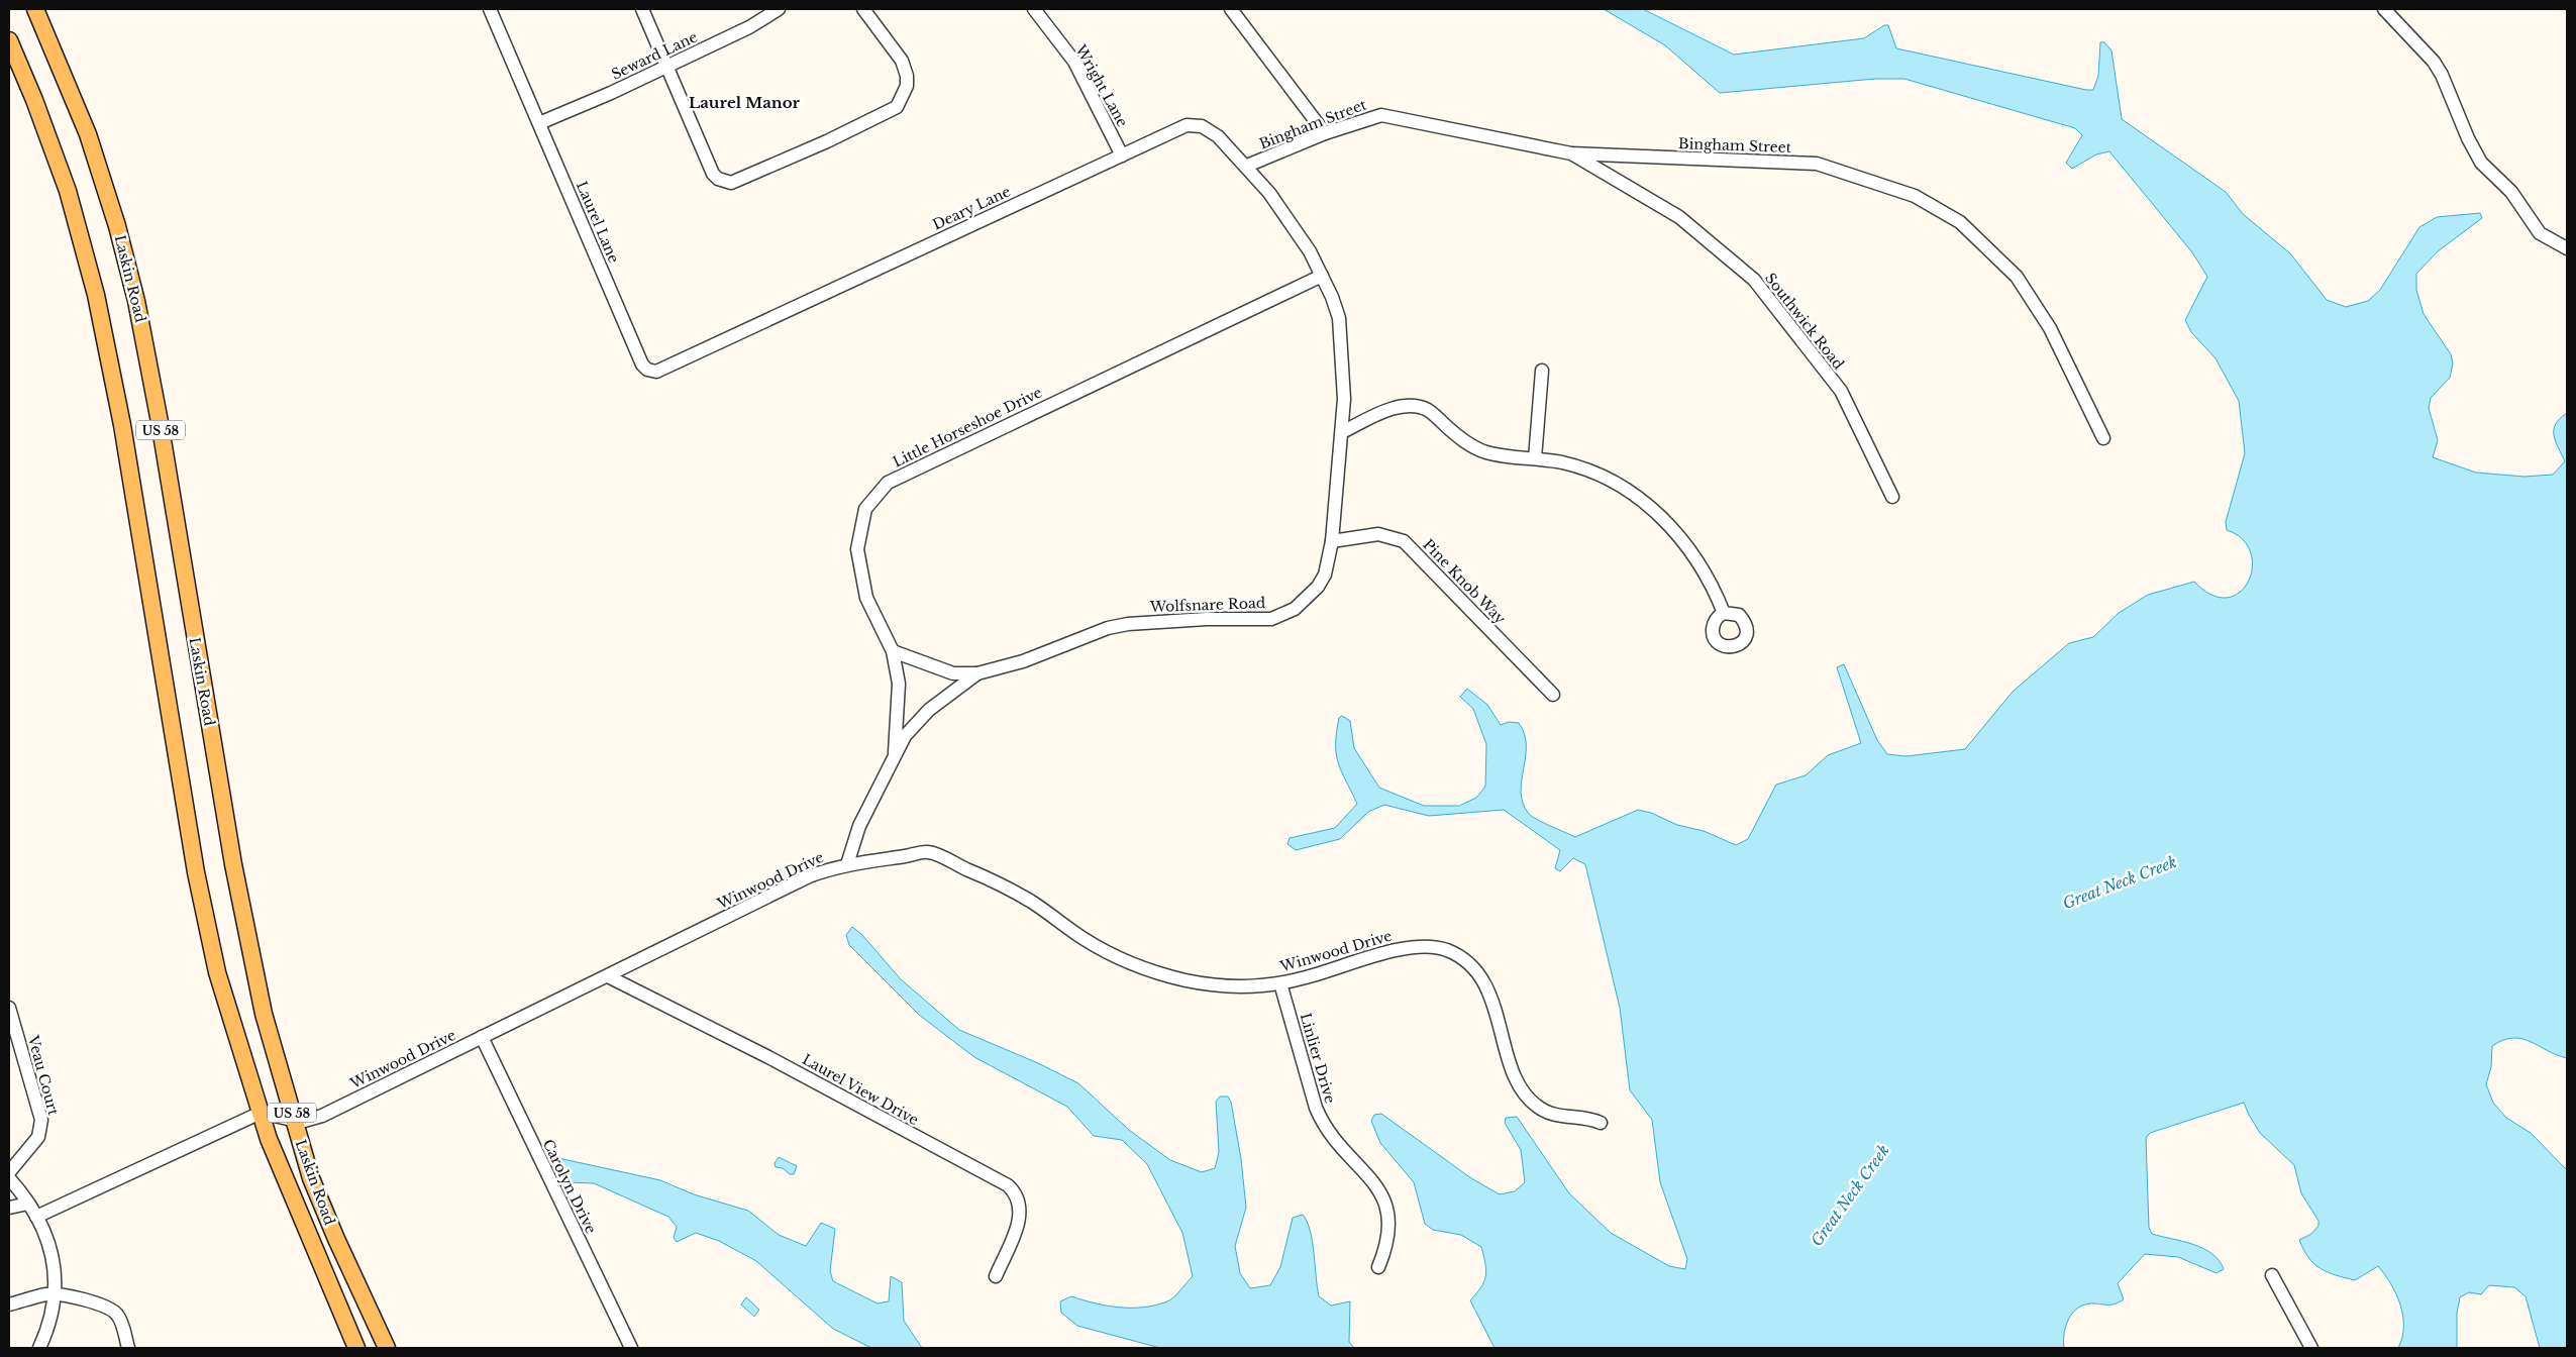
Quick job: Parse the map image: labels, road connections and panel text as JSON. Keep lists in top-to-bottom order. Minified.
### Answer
{"streets":{"main road":["Laskin Road","US 58"],"street":["Seward Lane","Wright Lane","Bingham Street","Deary Lane","Laurel Lane","Southwick Road","Little Horseshoe Drive","Pine Knob Way","Wolfsnare Road","Winwood Drive","Linlier Drive","Veau Court","Laurel View Drive","Carolyn Drive"]},"crossings":[["Seward Lane","Laurel Lane"],["Wright Lane","Deary Lane"],["Bingham Street","Southwick Road"],["Bingham Street","Wolfsnare Road"],["Deary Lane","Laurel Lane"],["Deary Lane","Wolfsnare Road"],["Laskin Road","Winwood Drive"],["Little Horseshoe Drive","Wolfsnare Road"],["Pine Knob Way","Wolfsnare Road"],["Wolfsnare Road","Winwood Drive"],["Winwood Drive","Linlier Drive"],["Winwood Drive","Laurel View Drive"],["Winwood Drive","Carolyn Drive"]],"districts":["Laurel Manor"],"water":["Great Neck Creek"]}
